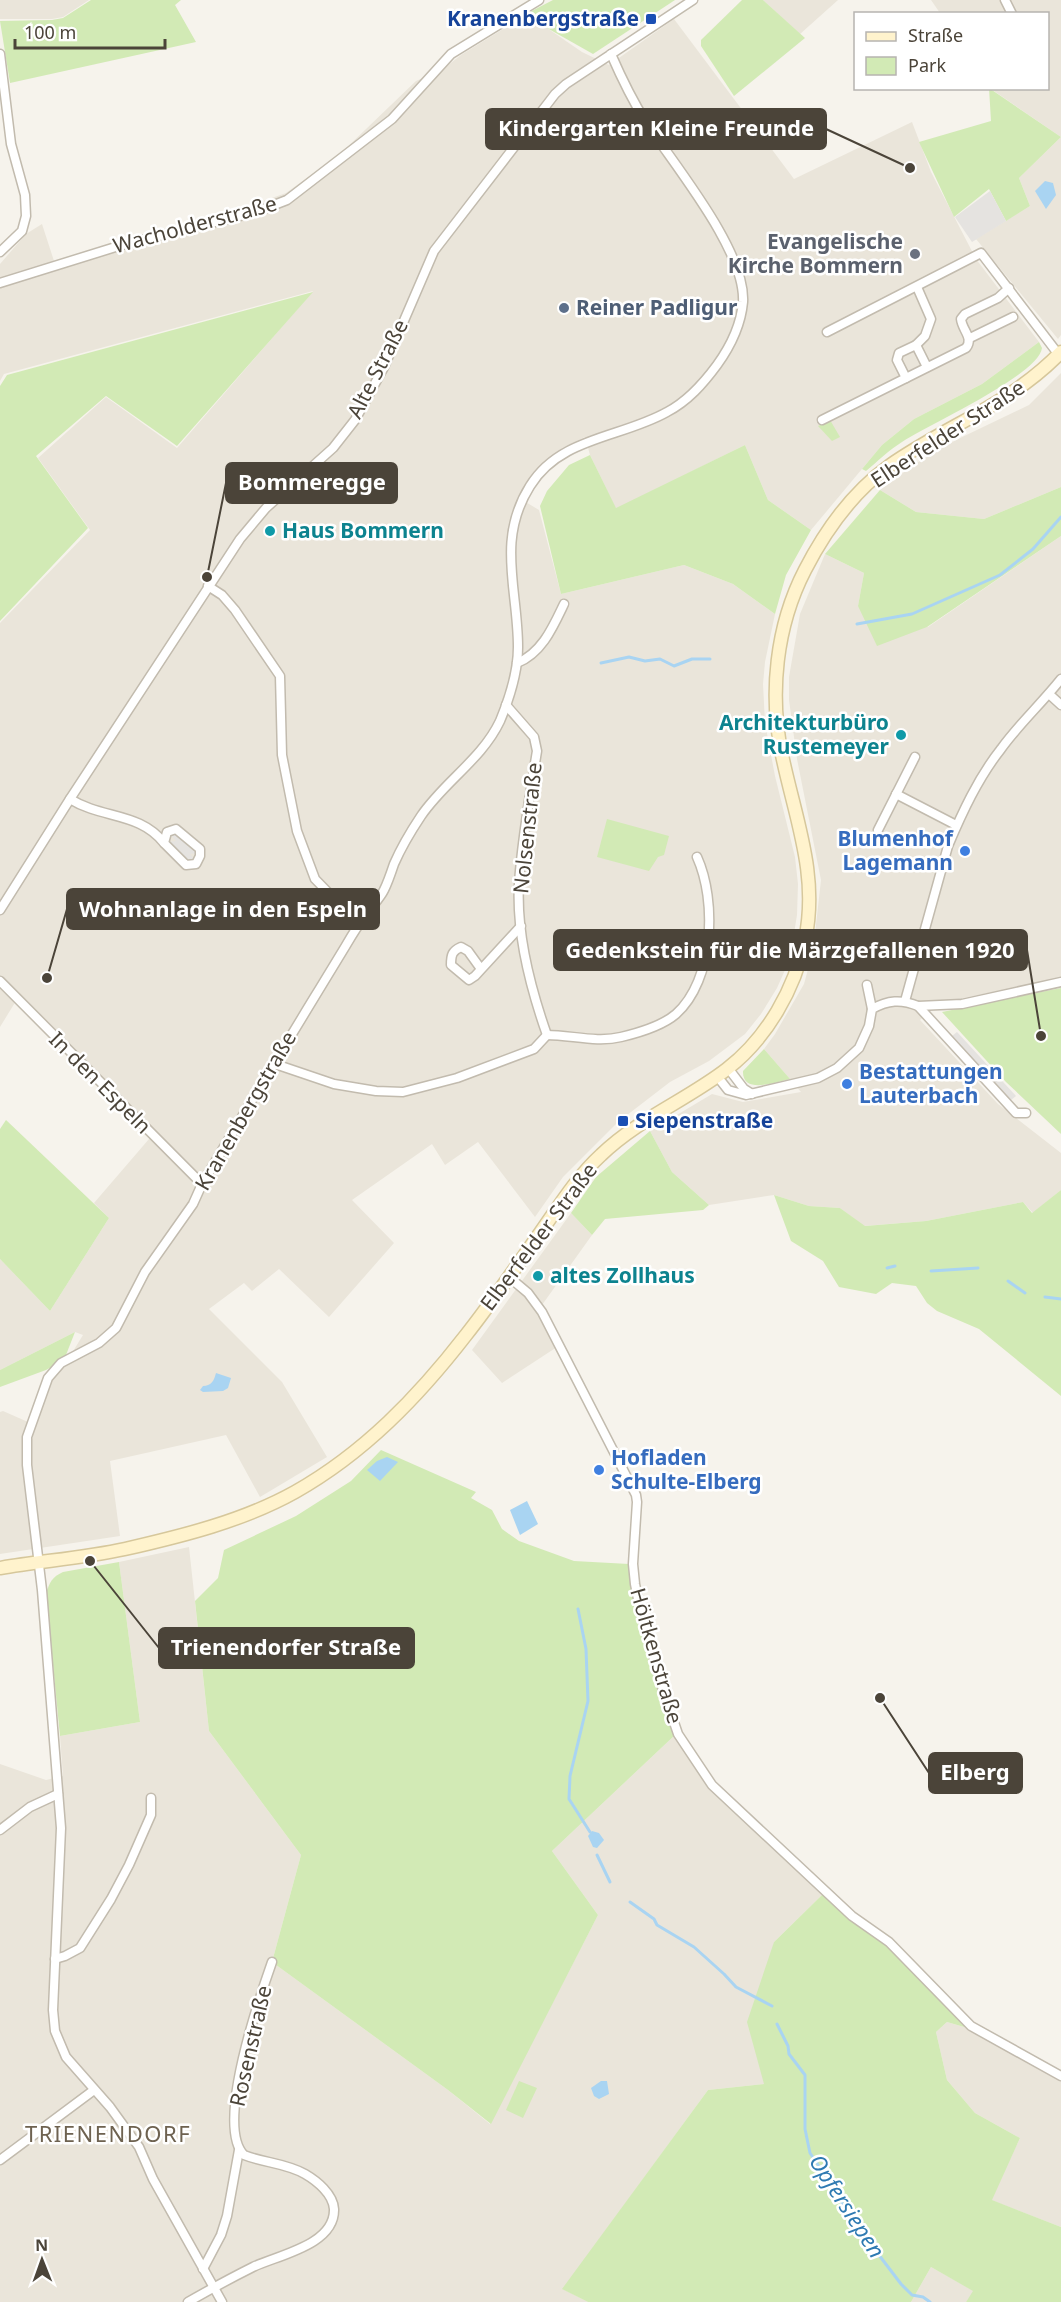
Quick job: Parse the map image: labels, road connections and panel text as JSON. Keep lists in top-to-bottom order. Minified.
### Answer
{"streets":{"main road":["Elberfelder Straße"],"street":["Wacholderstraße","Alte Straße","Nolsenstraße","In den Espeln","Kranenbergstraße","Höltkenstraße","Rosenstraße"]},"crossings":[["Alte Straße","Kranenbergstraße"],["Elberfelder Straße","Kranenbergstraße"],["Elberfelder Straße","Höltkenstraße"],["Nolsenstraße","Kranenbergstraße"],["In den Espeln","Kranenbergstraße"],["Kranenbergstraße","Rosenstraße"]],"districts":["TRIENENDORF"],"water":["Opfersiepen"],"places":{"transit":["Kranenbergstraße","Siepenstraße"],"other":["Kindergarten Kleine Freunde","Evangelische Kirche Bommern","Reiner Padligur","Haus Bommern","Bommeregge","Architekturbüro Rustemeyer","Blumenhof Lagemann","Wohnanlage in den Espeln","Gedenkstein für die Märzgefallenen 1920","Bestattungen Lauterbach","altes Zollhaus","Hofladen Schulte-Elberg","Trienendorfer Straße","Elberg"]},"legend":["Straße","Park"],"scale_bar":"100 m","north":"top"}
